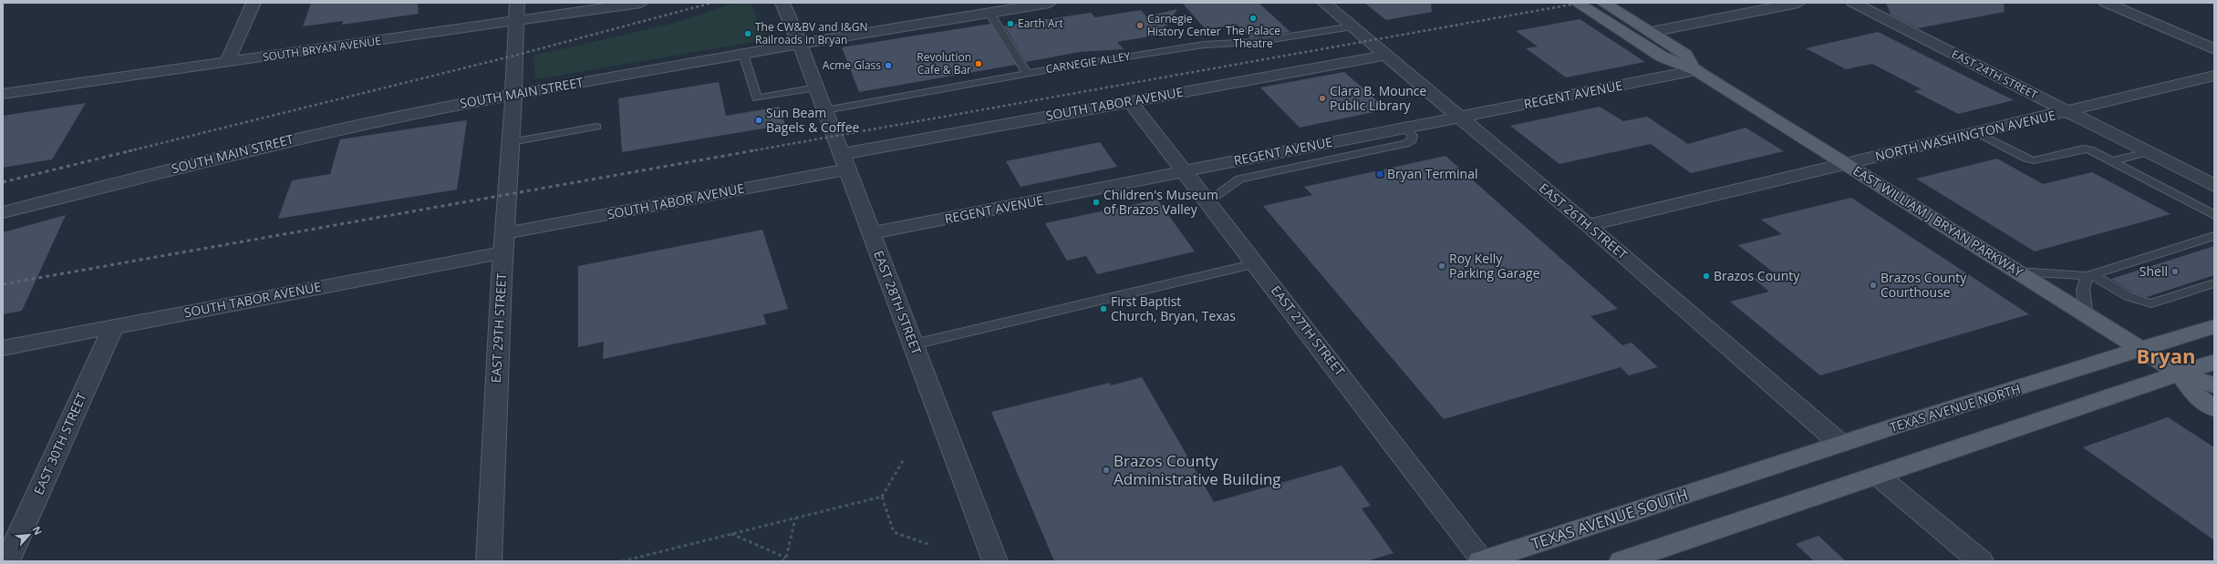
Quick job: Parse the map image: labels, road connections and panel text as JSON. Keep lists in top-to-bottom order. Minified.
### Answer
{"streets":{"main road":["EAST WILLIAM J BRYAN PARKWAY","TEXAS AVENUE NORTH","TEXAS AVENUE SOUTH"],"street":["SOUTH BRYAN AVENUE","EAST 24TH STREET","SOUTH MAIN STREET","REGENT AVENUE","SOUTH TABOR AVENUE","NORTH WASHINGTON AVENUE","EAST 26TH STREET","EAST 28TH STREET","EAST 29TH STREET","EAST 27TH STREET","EAST 30TH STREET"],"lane":["CARNEGIE ALLEY"]},"crossings":[["SOUTH BRYAN AVENUE","EAST 29TH STREET"],["CARNEGIE ALLEY","EAST 26TH STREET"],["CARNEGIE ALLEY","EAST 28TH STREET"],["EAST 24TH STREET","NORTH WASHINGTON AVENUE"],["SOUTH MAIN STREET","EAST 28TH STREET"],["SOUTH MAIN STREET","EAST 29TH STREET"],["REGENT AVENUE","EAST 26TH STREET"],["REGENT AVENUE","EAST WILLIAM J BRYAN PARKWAY"],["REGENT AVENUE","EAST 28TH STREET"],["REGENT AVENUE","EAST 27TH STREET"],["SOUTH TABOR AVENUE","EAST 26TH STREET"],["SOUTH TABOR AVENUE","EAST 28TH STREET"],["SOUTH TABOR AVENUE","EAST 29TH STREET"],["SOUTH TABOR AVENUE","EAST 27TH STREET"],["SOUTH TABOR AVENUE","EAST 30TH STREET"],["NORTH WASHINGTON AVENUE","EAST 26TH STREET"],["NORTH WASHINGTON AVENUE","EAST WILLIAM J BRYAN PARKWAY"],["EAST 26TH STREET","TEXAS AVENUE NORTH"],["EAST WILLIAM J BRYAN PARKWAY","TEXAS AVENUE NORTH"],["EAST 27TH STREET","TEXAS AVENUE SOUTH"],["TEXAS AVENUE NORTH","TEXAS AVENUE SOUTH"]],"districts":["Bryan"],"places":{"other":["The Palace Theatre","Earth Art","Carnegie History Center","The CW&BV and I&GN Railroads in Bryan","Revolution Cafe & Bar","Acme Glass","Clara B. Mounce Public Library","Sun Beam Bagels & Coffee","Children's Museum of Brazos Valley","Roy Kelly Parking Garage","Shell","Brazos County","Brazos County Courthouse","First Baptist Church, Bryan, Texas","Brazos County Administrative Building"],"transit":["Bryan Terminal"]},"north":"top right"}
